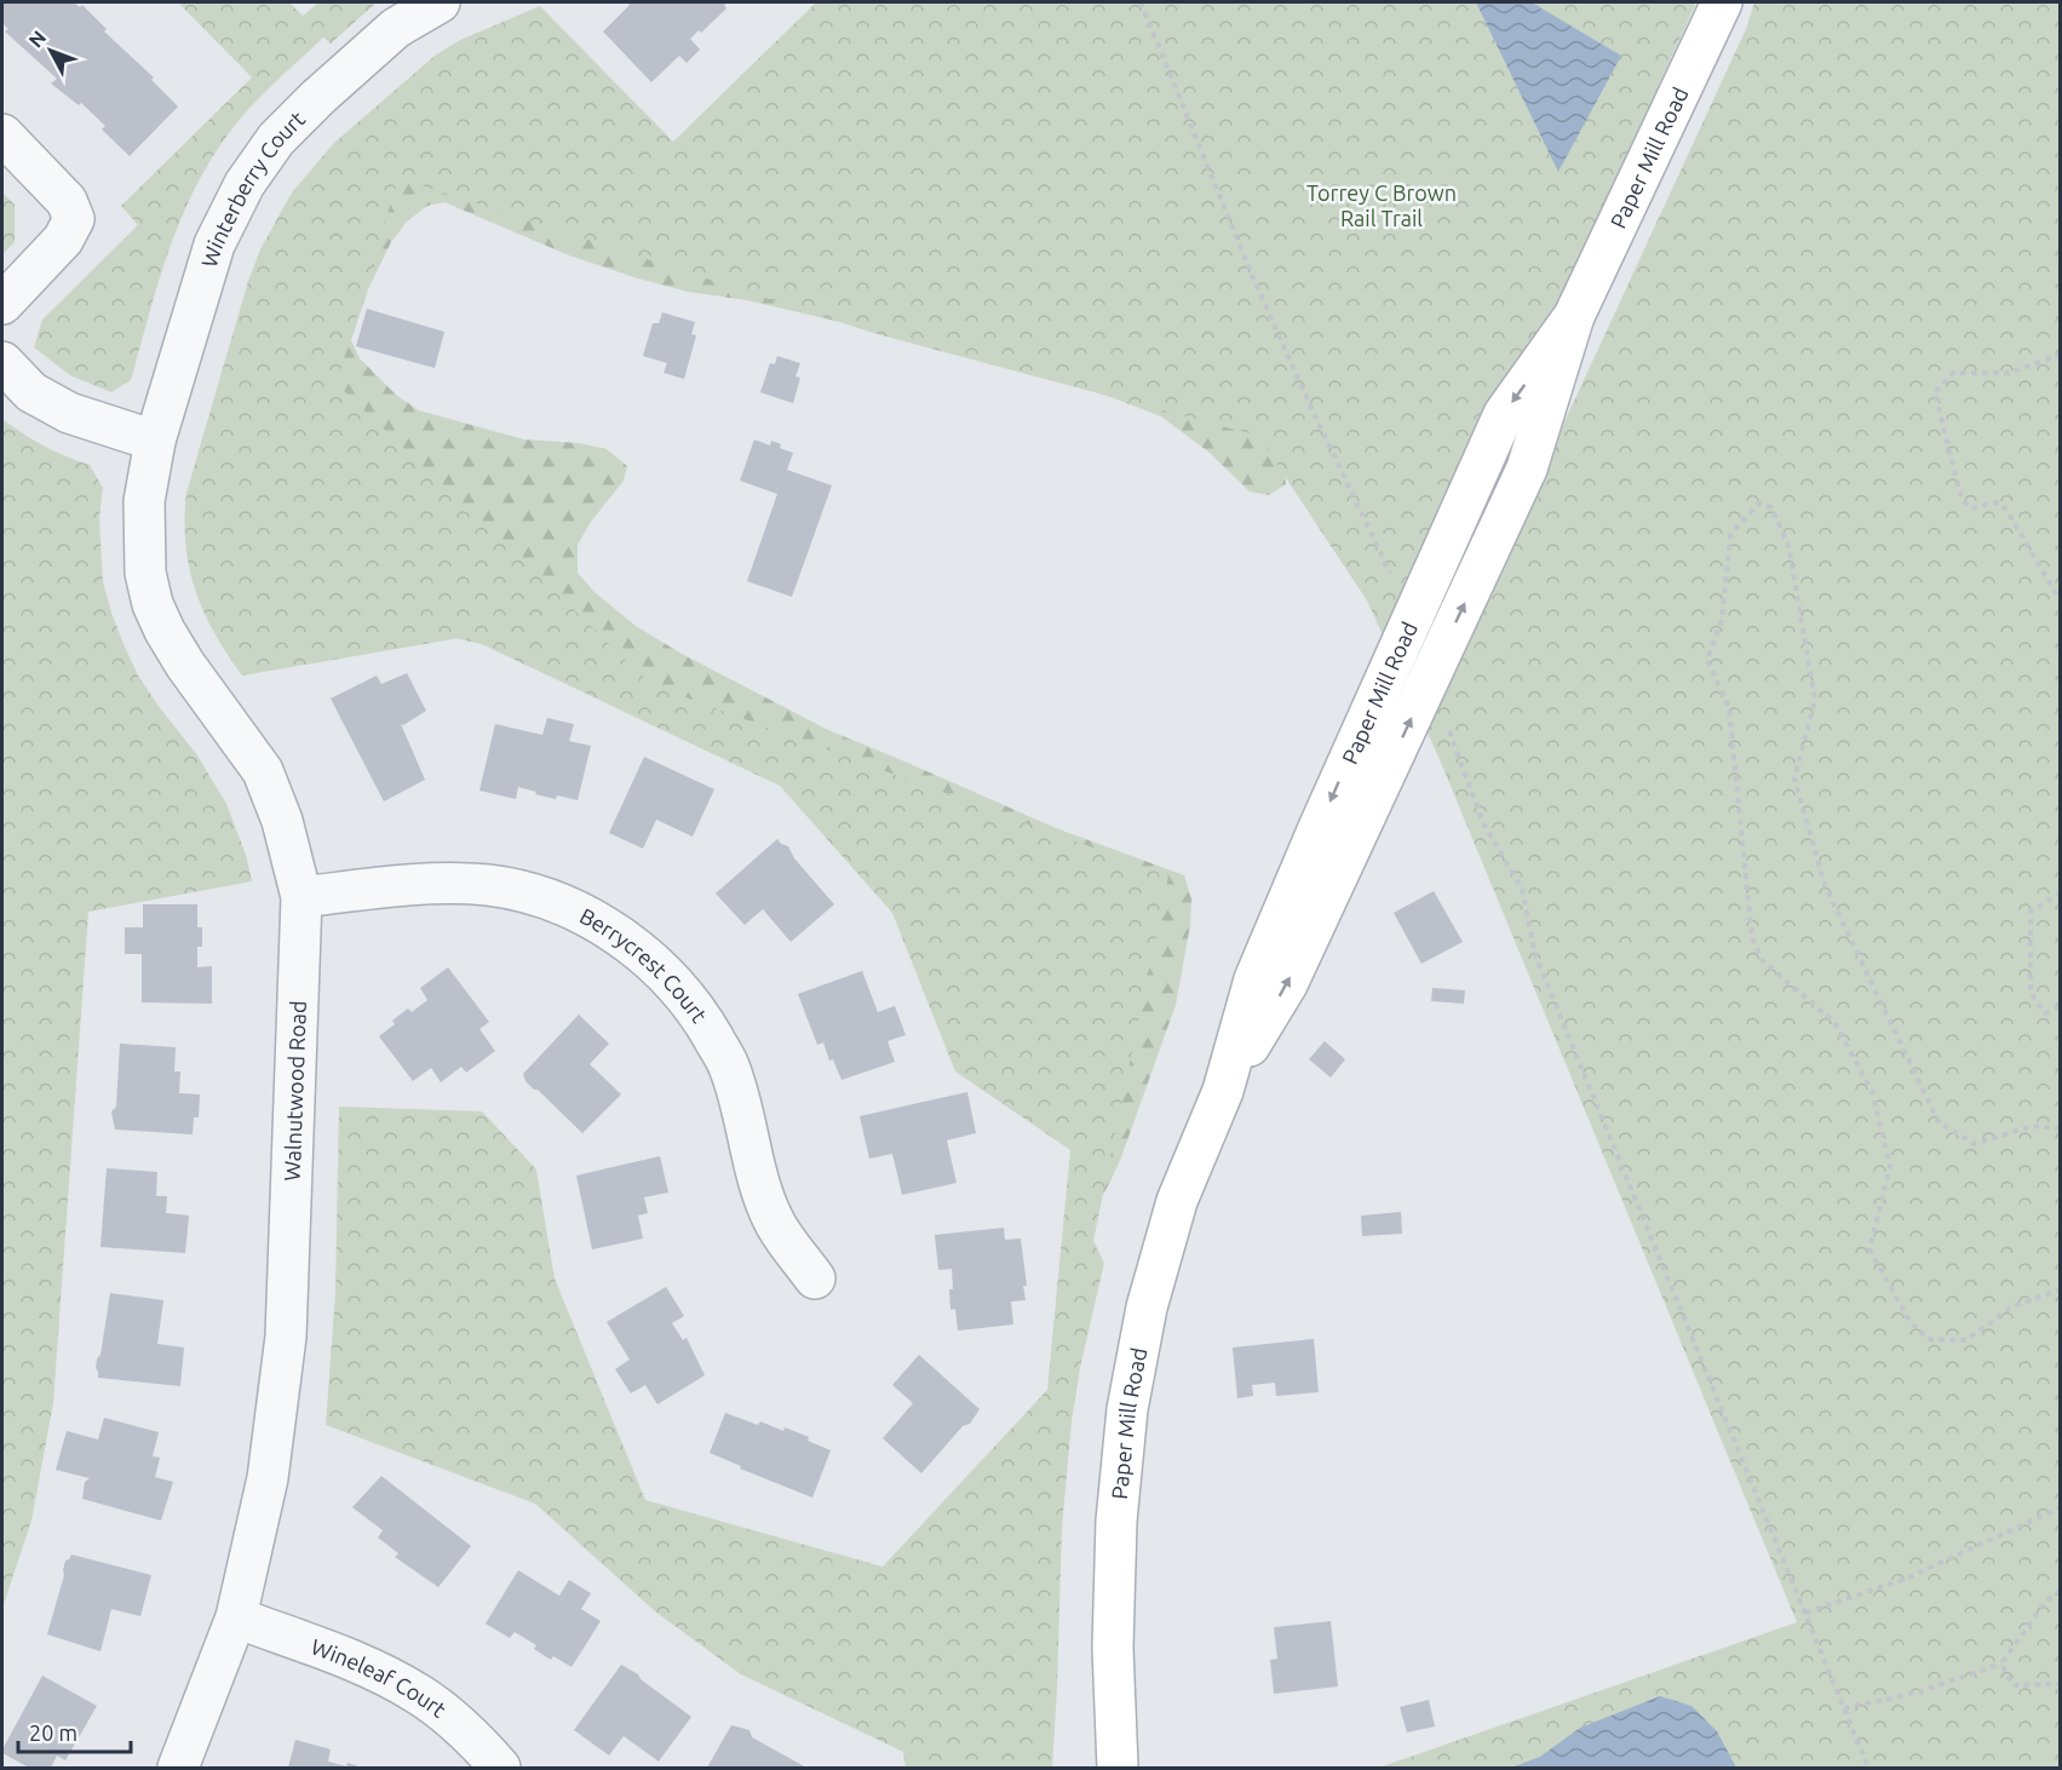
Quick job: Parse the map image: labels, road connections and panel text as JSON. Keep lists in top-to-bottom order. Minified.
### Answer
{"streets":{"main road":["Paper Mill Road"],"street":["Winterberry Court","Berrycrest Court","Walnutwood Road","Wineleaf Court"]},"crossings":[["Winterberry Court","Walnutwood Road"],["Berrycrest Court","Walnutwood Road"],["Walnutwood Road","Wineleaf Court"]],"parks":["Torrey C Brown Rail Trail"],"scale_bar":"20 m","north":"top left"}
